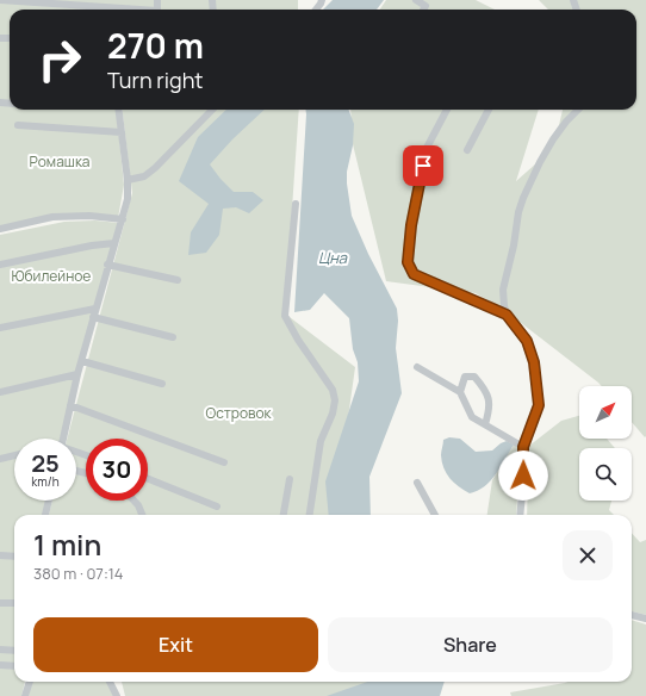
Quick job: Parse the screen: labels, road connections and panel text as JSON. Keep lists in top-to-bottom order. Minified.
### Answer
{"water":["Цна"],"parks":["Ромашка","Юбилейное","Островок"],"north":"top right","page":{"turn":["270 m","Turn right"],"speed":"25 km/h","limit":"30","heading":["1 min","380 m · 07:14"],"buttons":["Exit","Share"]}}
